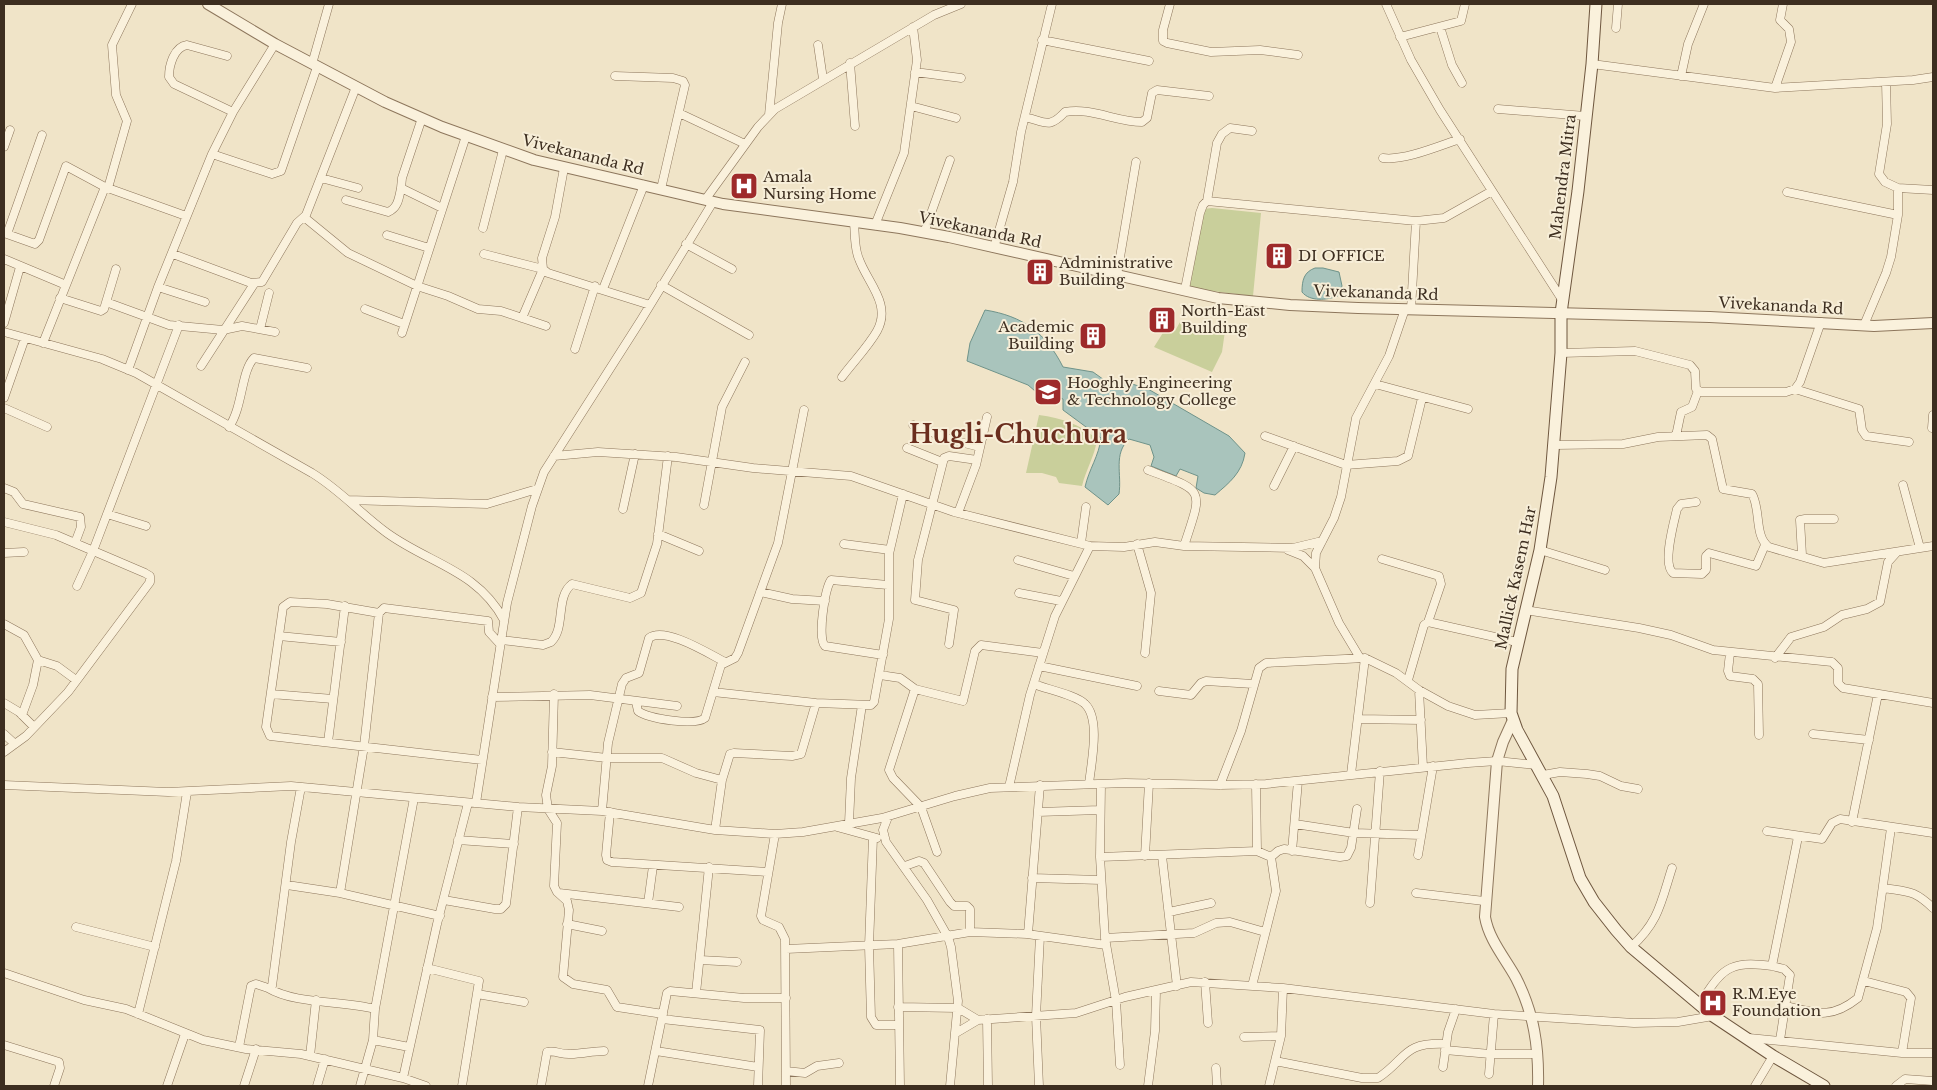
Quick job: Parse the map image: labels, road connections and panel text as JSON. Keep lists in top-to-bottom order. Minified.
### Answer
{"streets":{"main road":["Mahendra Mitra","Mallick Kasem Har"],"street":["Vivekananda Rd"]},"crossings":[["Vivekananda Rd","Mahendra Mitra"],["Mahendra Mitra","Mallick Kasem Har"]],"districts":["Hugli-Chuchura"],"places":{"hospital":["Amala Nursing Home","R.M.Eye Foundation"],"building":["DI OFFICE","Administrative Building","North-East Building","Academic Building"],"school or university":["Hooghly Engineering & Technology College"]}}
